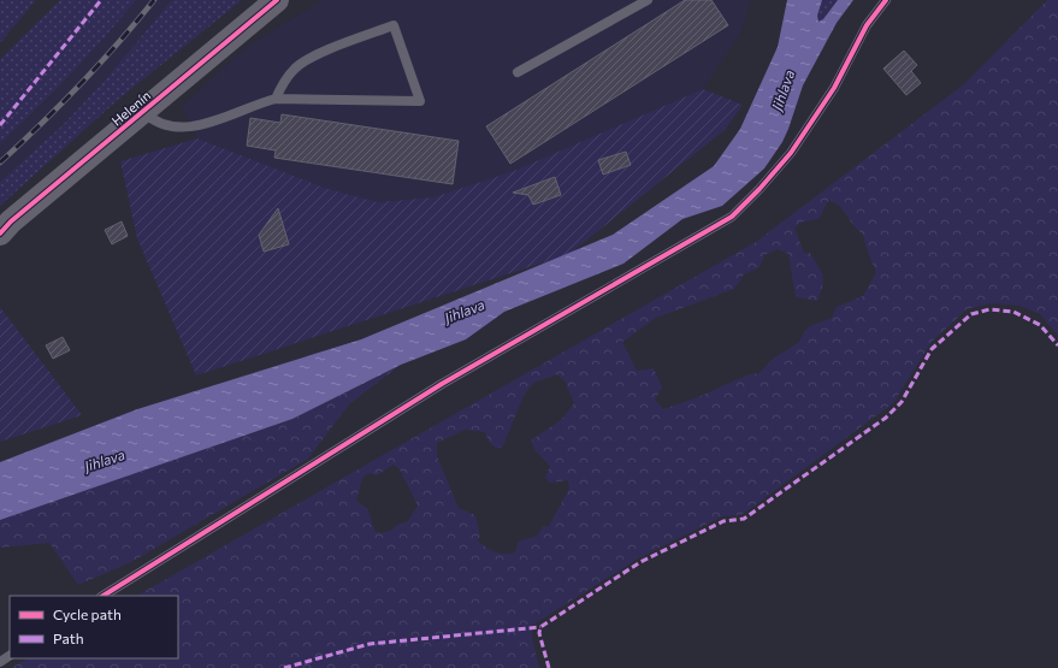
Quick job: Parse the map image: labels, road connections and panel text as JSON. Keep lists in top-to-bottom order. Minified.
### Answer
{"streets":{"street":["Helenín"]},"water":["Jihlava"],"legend":["Cycle path","Path"]}
